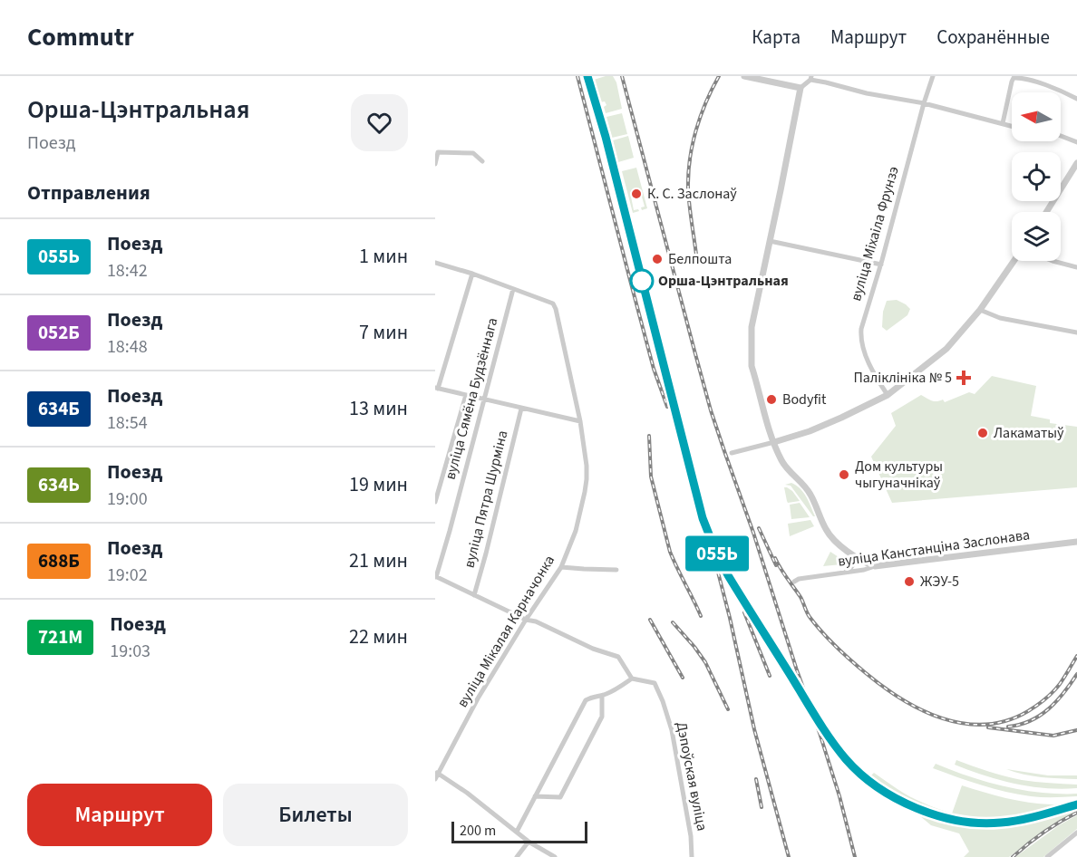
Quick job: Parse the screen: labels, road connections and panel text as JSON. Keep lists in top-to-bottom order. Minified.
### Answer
{"streets":{"street":["вуліца Міхаіла Фрунзэ","вуліца Сямёна Будзённага","вуліца Пятра Шурміна","вуліца Канстанціна Заслонава","вуліца Мікалая Карначонка","Дэпоўская вуліца"]},"crossings":[["вуліца Сямёна Будзённага","вуліца Мікалая Карначонка"]],"places":{"other":["К. С. Заслонаў","Белпошта","Орша-Цэнтральная","Bodyfit","Лакаматыў","Дом культуры чыгуначнікаў","ЖЭУ-5"],"health":["Паліклініка № 5"]},"scale_bar":"200 m","north":"left","page":{"header":"Commutr","nav":["Карта","Маршрут","Сохранённые"],"heading":[["Орша-Цэнтральная","Поезд"],"Отправления"],"on_map":"055Ь","list":[{"mark":"055Ь","name":"Поезд","note":"18:42","value":"1 мин"},{"mark":"052Б","name":"Поезд","note":"18:48","value":"7 мин"},{"mark":"634Б","name":"Поезд","note":"18:54","value":"13 мин"},{"mark":"634Ь","name":"Поезд","note":"19:00","value":"19 мин"},{"mark":"688Б","name":"Поезд","note":"19:02","value":"21 мин"},{"mark":"721М","name":"Поезд","note":"19:03","value":"22 мин"}],"buttons":["Маршрут","Билеты"],"scale":"200 m"}}
